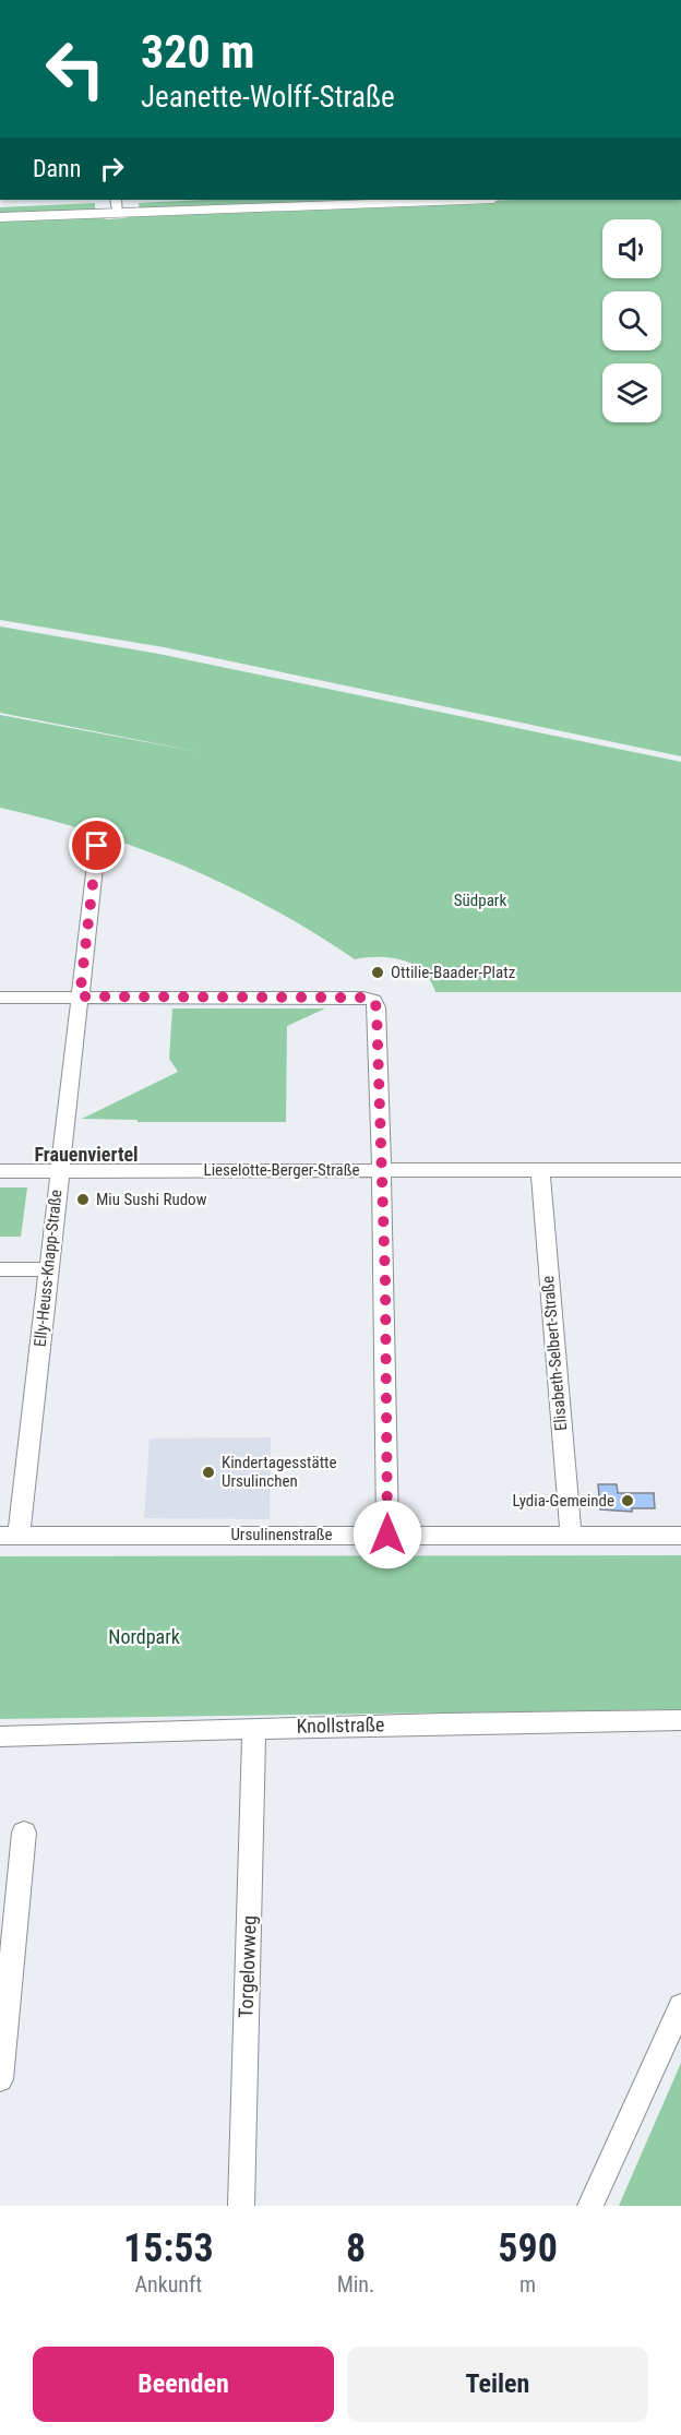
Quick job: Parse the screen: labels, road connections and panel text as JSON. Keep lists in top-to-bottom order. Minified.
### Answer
{"streets":{"street":["Lieselotte-Berger-Straße","Elly-Heuss-Knapp-Straße","Elisabeth-Selbert-Straße","Ursulinenstraße","Knollstraße","Torgelowweg"]},"crossings":[["Lieselotte-Berger-Straße","Elly-Heuss-Knapp-Straße"],["Lieselotte-Berger-Straße","Elisabeth-Selbert-Straße"],["Elly-Heuss-Knapp-Straße","Ursulinenstraße"],["Elisabeth-Selbert-Straße","Ursulinenstraße"],["Knollstraße","Torgelowweg"]],"districts":["Frauenviertel"],"parks":["Südpark","Nordpark"],"places":["Ottilie-Baader-Platz","Miu Sushi Rudow","Kindertagesstätte Ursulinchen","Lydia-Gemeinde"],"page":{"turn":["320 m","Jeanette-Wolff-Straße"],"then":"Dann","eta":["15:53","Ankunft","8","Min.","590","m"],"buttons":["Beenden","Teilen"]}}
